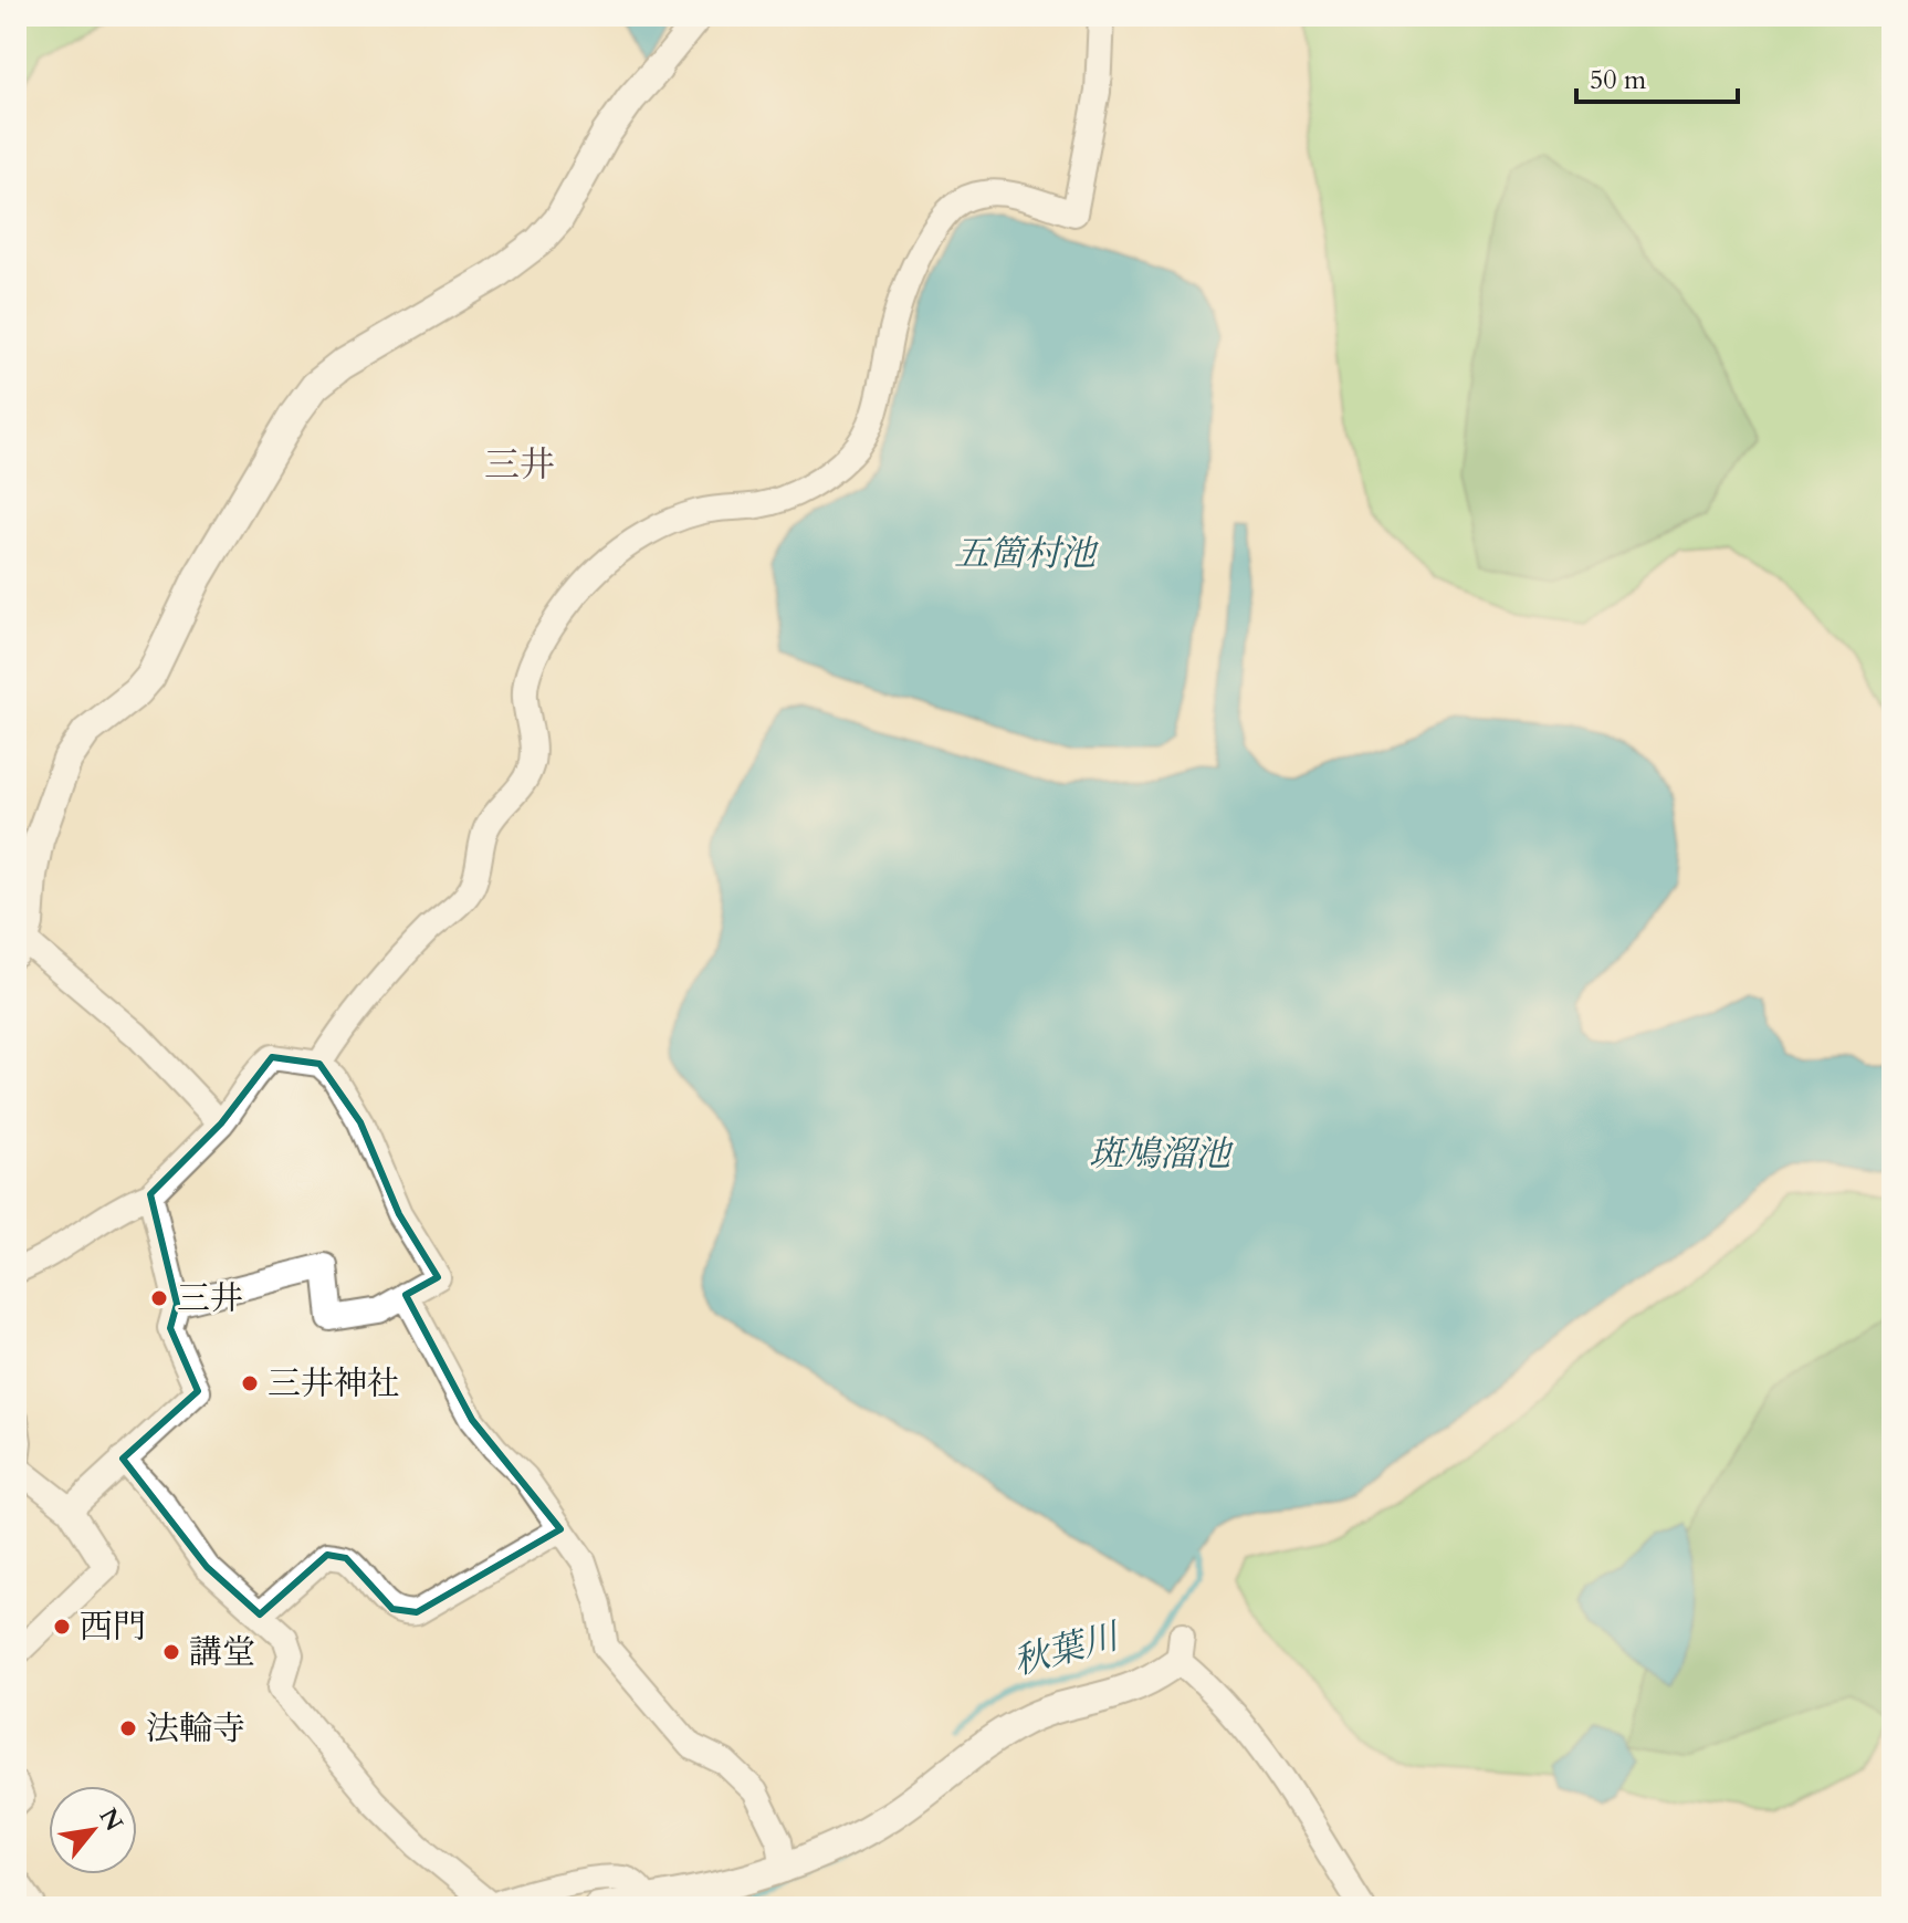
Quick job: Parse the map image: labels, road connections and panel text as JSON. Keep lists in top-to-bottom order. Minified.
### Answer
{"districts":["三井"],"water":["五箇村池","斑鳩溜池","秋葉川"],"places":["三井","三井神社","西門","講堂","法輪寺"],"scale_bar":"50 m","north":"top right"}
